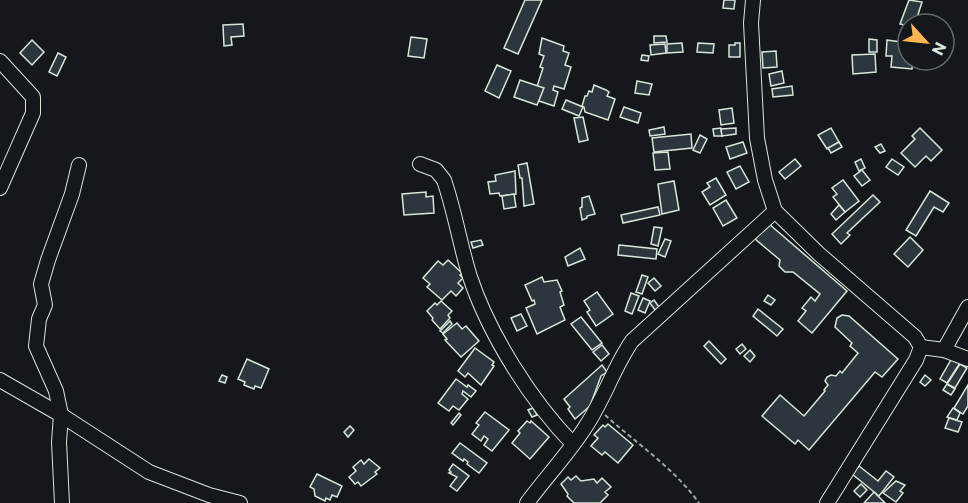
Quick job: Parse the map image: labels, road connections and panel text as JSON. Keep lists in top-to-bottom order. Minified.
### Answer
{"north":"bottom right"}
